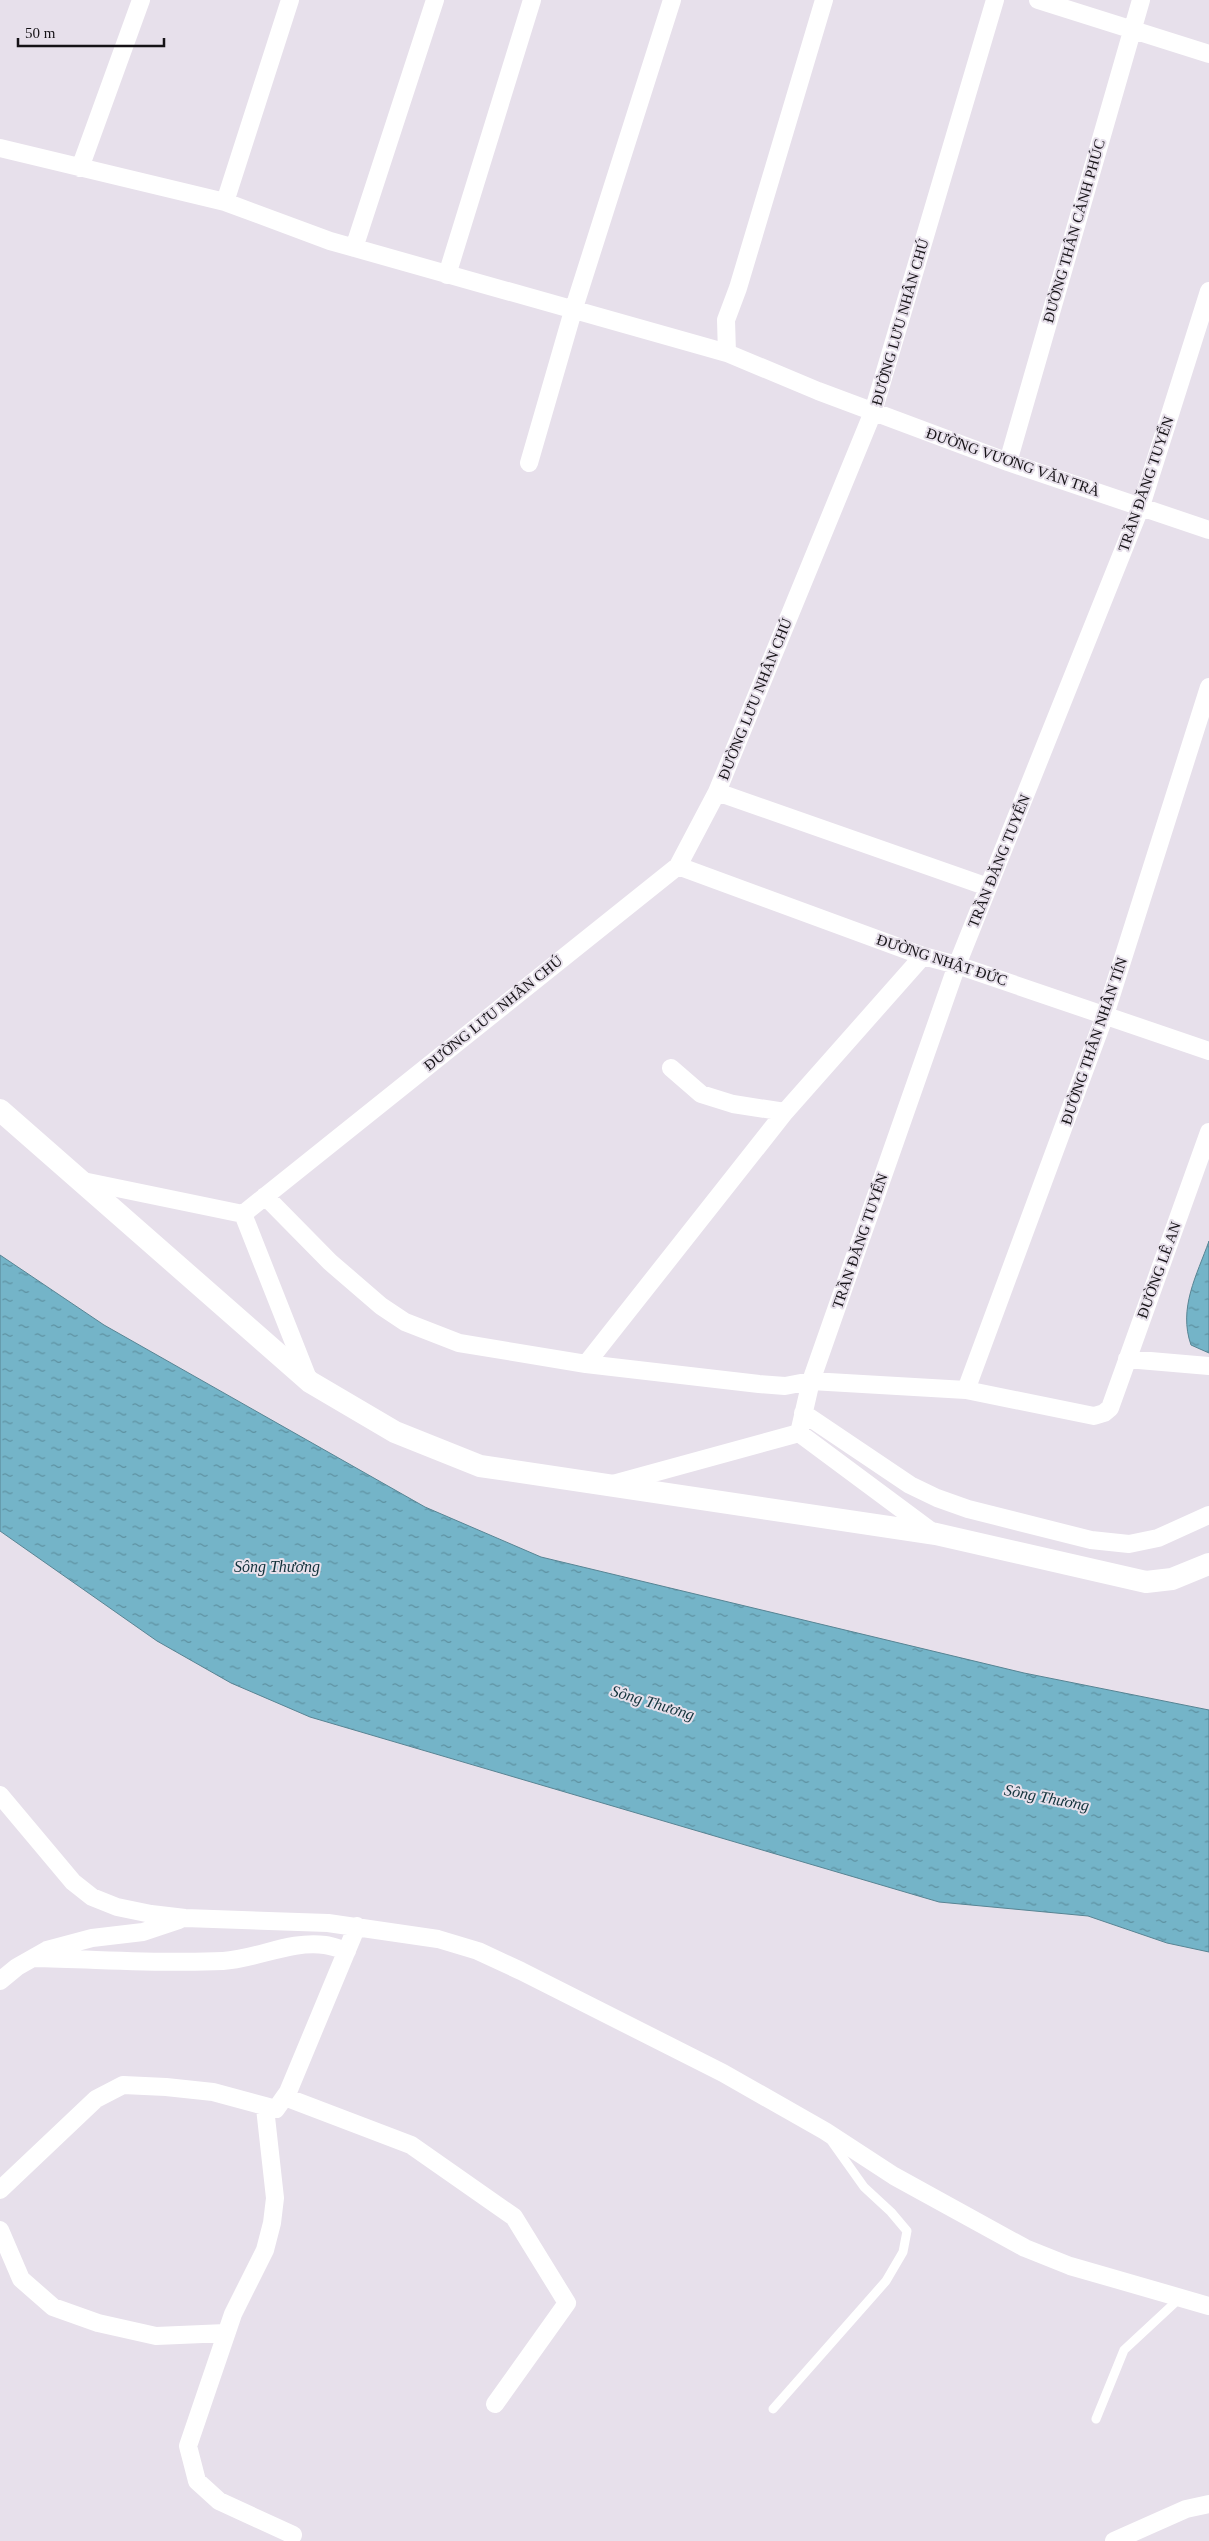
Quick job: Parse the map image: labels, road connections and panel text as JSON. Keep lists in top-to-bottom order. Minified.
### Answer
{"streets":{"street":["ĐƯỜNG THÂN CẢNH PHÚC","ĐƯỜNG LƯU NHÂN CHÚ","ĐƯỜNG VƯƠNG VĂN TRÀ","TRẦN ĐĂNG TUYỂN","ĐƯỜNG NHẬT ĐỨC","ĐƯỜNG THÂN NHÂN TÍN","ĐƯỜNG LÊ AN"]},"crossings":[["ĐƯỜNG THÂN CẢNH PHÚC","ĐƯỜNG VƯƠNG VĂN TRÀ"],["ĐƯỜNG LƯU NHÂN CHÚ","ĐƯỜNG VƯƠNG VĂN TRÀ"],["ĐƯỜNG LƯU NHÂN CHÚ","ĐƯỜNG NHẬT ĐỨC"],["ĐƯỜNG VƯƠNG VĂN TRÀ","TRẦN ĐĂNG TUYỂN"],["TRẦN ĐĂNG TUYỂN","ĐƯỜNG NHẬT ĐỨC"],["ĐƯỜNG NHẬT ĐỨC","ĐƯỜNG THÂN NHÂN TÍN"],["ĐƯỜNG THÂN NHÂN TÍN","ĐƯỜNG LÊ AN"]],"water":["Sông Thương"],"scale_bar":"50 m"}
